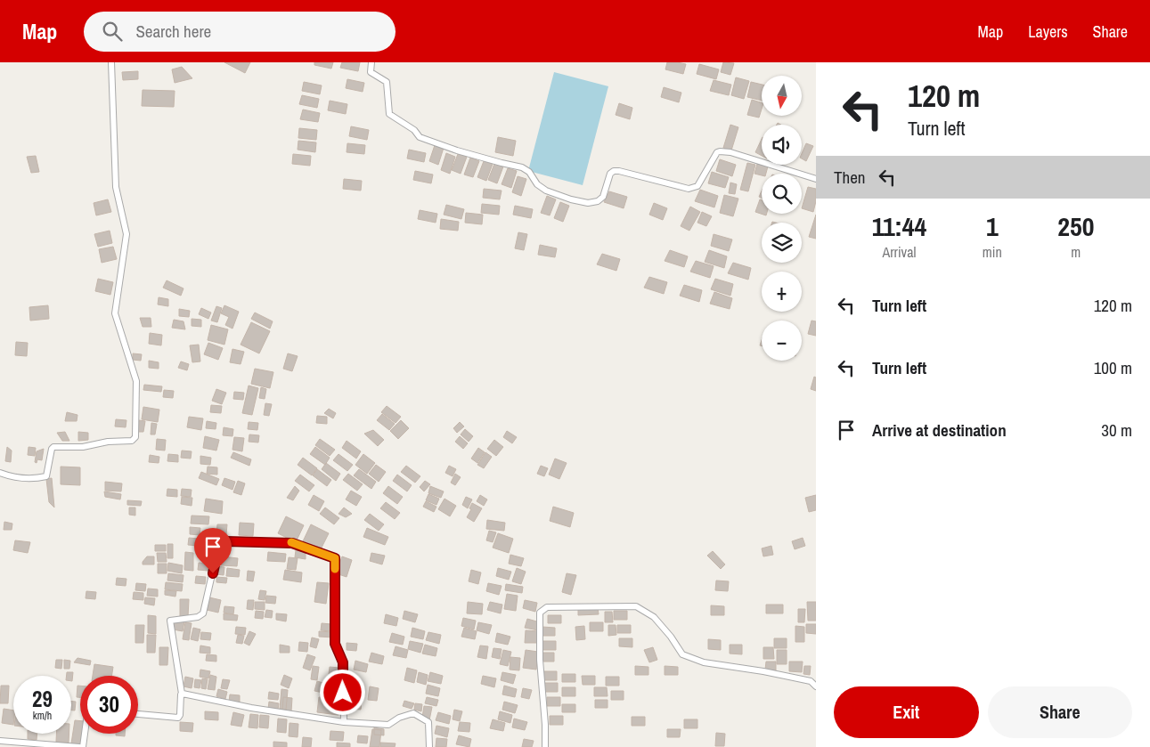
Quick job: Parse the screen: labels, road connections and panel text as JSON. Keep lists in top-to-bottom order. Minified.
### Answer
{"north":"bottom","page":{"header":"Map","search":"Search here","nav":["Map","Layers","Share"],"turn":["120 m","Turn left"],"map_buttons":["+","−"],"then":"Then","eta":["11:44","Arrival","1","min","250","m"],"list":[{"name":"Turn left","value":"120 m"},{"name":"Turn left","value":"100 m"},{"name":"Arrive at destination","value":"30 m"}],"speed":"29 km/h","limit":"30","buttons":["Exit","Share"]}}
